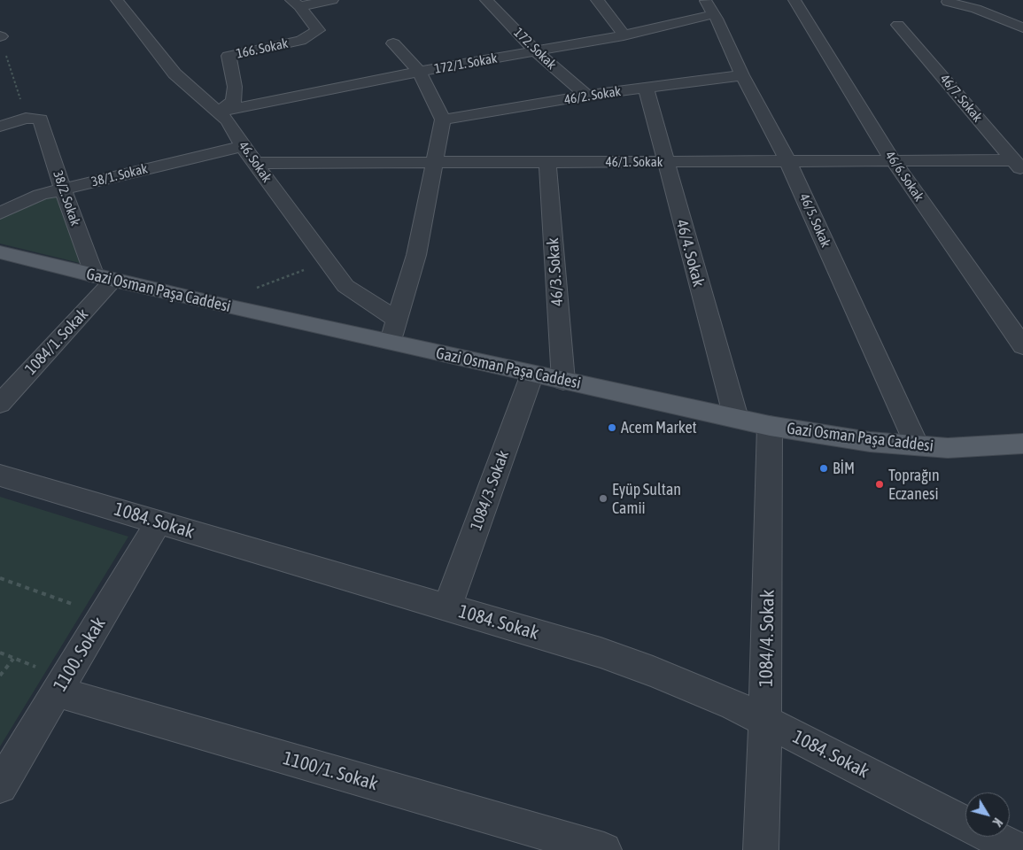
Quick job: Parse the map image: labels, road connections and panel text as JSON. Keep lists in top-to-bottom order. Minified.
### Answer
{"streets":{"main road":["Gazi Osman Paşa Caddesi"],"street":["166. Sokak","172. Sokak","172/1. Sokak","46/2. Sokak","46/7. Sokak","46. Sokak","46/1. Sokak","38/1. Sokak","46/6. Sokak","38/2. Sokak","46/5. Sokak","46/4. Sokak","46/3. Sokak","1084/1. Sokak","1084/3. Sokak","1084. Sokak","1084/4. Sokak","1100. Sokak","1100/1. Sokak"]},"crossings":[["166. Sokak","172/1. Sokak"],["166. Sokak","46. Sokak"],["172. Sokak","172/1. Sokak"],["172. Sokak","46/2. Sokak"],["172/1. Sokak","46. Sokak"],["172/1. Sokak","46/5. Sokak"],["46/2. Sokak","46/5. Sokak"],["46/2. Sokak","46/4. Sokak"],["46/7. Sokak","46/1. Sokak"],["46. Sokak","46/1. Sokak"],["46. Sokak","38/1. Sokak"],["46/1. Sokak","46/6. Sokak"],["46/1. Sokak","46/5. Sokak"],["46/1. Sokak","46/4. Sokak"],["46/1. Sokak","46/3. Sokak"],["38/1. Sokak","38/2. Sokak"],["38/2. Sokak","Gazi Osman Paşa Caddesi"],["38/2. Sokak","1084/1. Sokak"],["46/5. Sokak","Gazi Osman Paşa Caddesi"],["46/4. Sokak","Gazi Osman Paşa Caddesi"],["46/3. Sokak","Gazi Osman Paşa Caddesi"],["Gazi Osman Paşa Caddesi","1084/1. Sokak"],["Gazi Osman Paşa Caddesi","1084/3. Sokak"],["Gazi Osman Paşa Caddesi","1084/4. Sokak"],["1084/3. Sokak","1084. Sokak"],["1084. Sokak","1084/4. Sokak"],["1084. Sokak","1100. Sokak"],["1100. Sokak","1100/1. Sokak"]],"places":["Acem Market","BİM","Toprağın Eczanesi","Eyüp Sultan Camii"],"north":"bottom right"}
